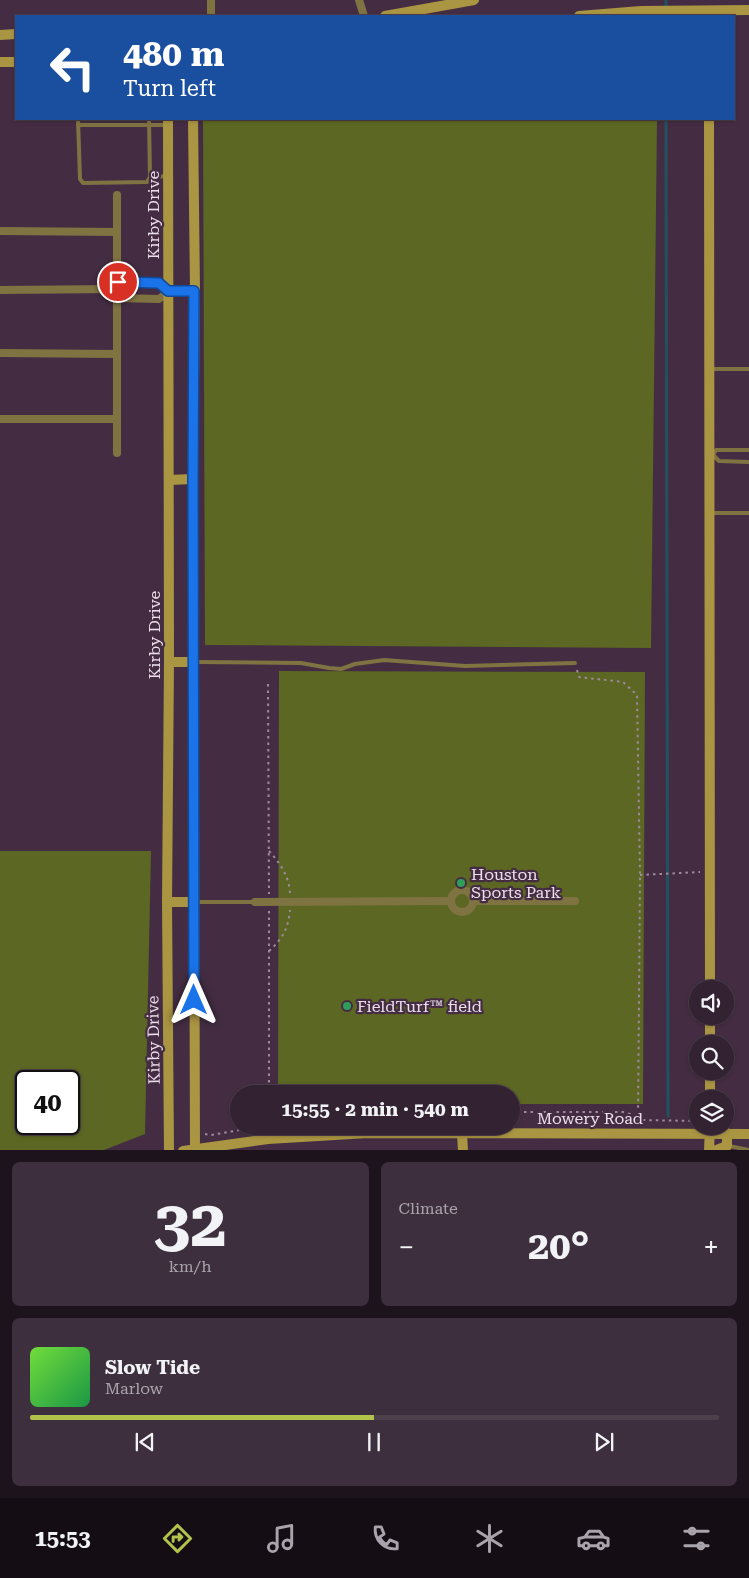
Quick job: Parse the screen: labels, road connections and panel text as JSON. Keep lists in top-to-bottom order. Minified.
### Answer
{"streets":{"street":["Kirby Drive","Mowery Road"]},"places":["Houston Sports Park","FieldTurf™ field"],"page":{"turn":["480 m","Turn left"],"limit":"40","trip":"15:55 · 2 min · 540 m","tile":[["32","km/h"],"Climate"],"heat":["−","20°","+"],"song":["Slow Tide","Marlow"],"tabs":"15:53"}}
